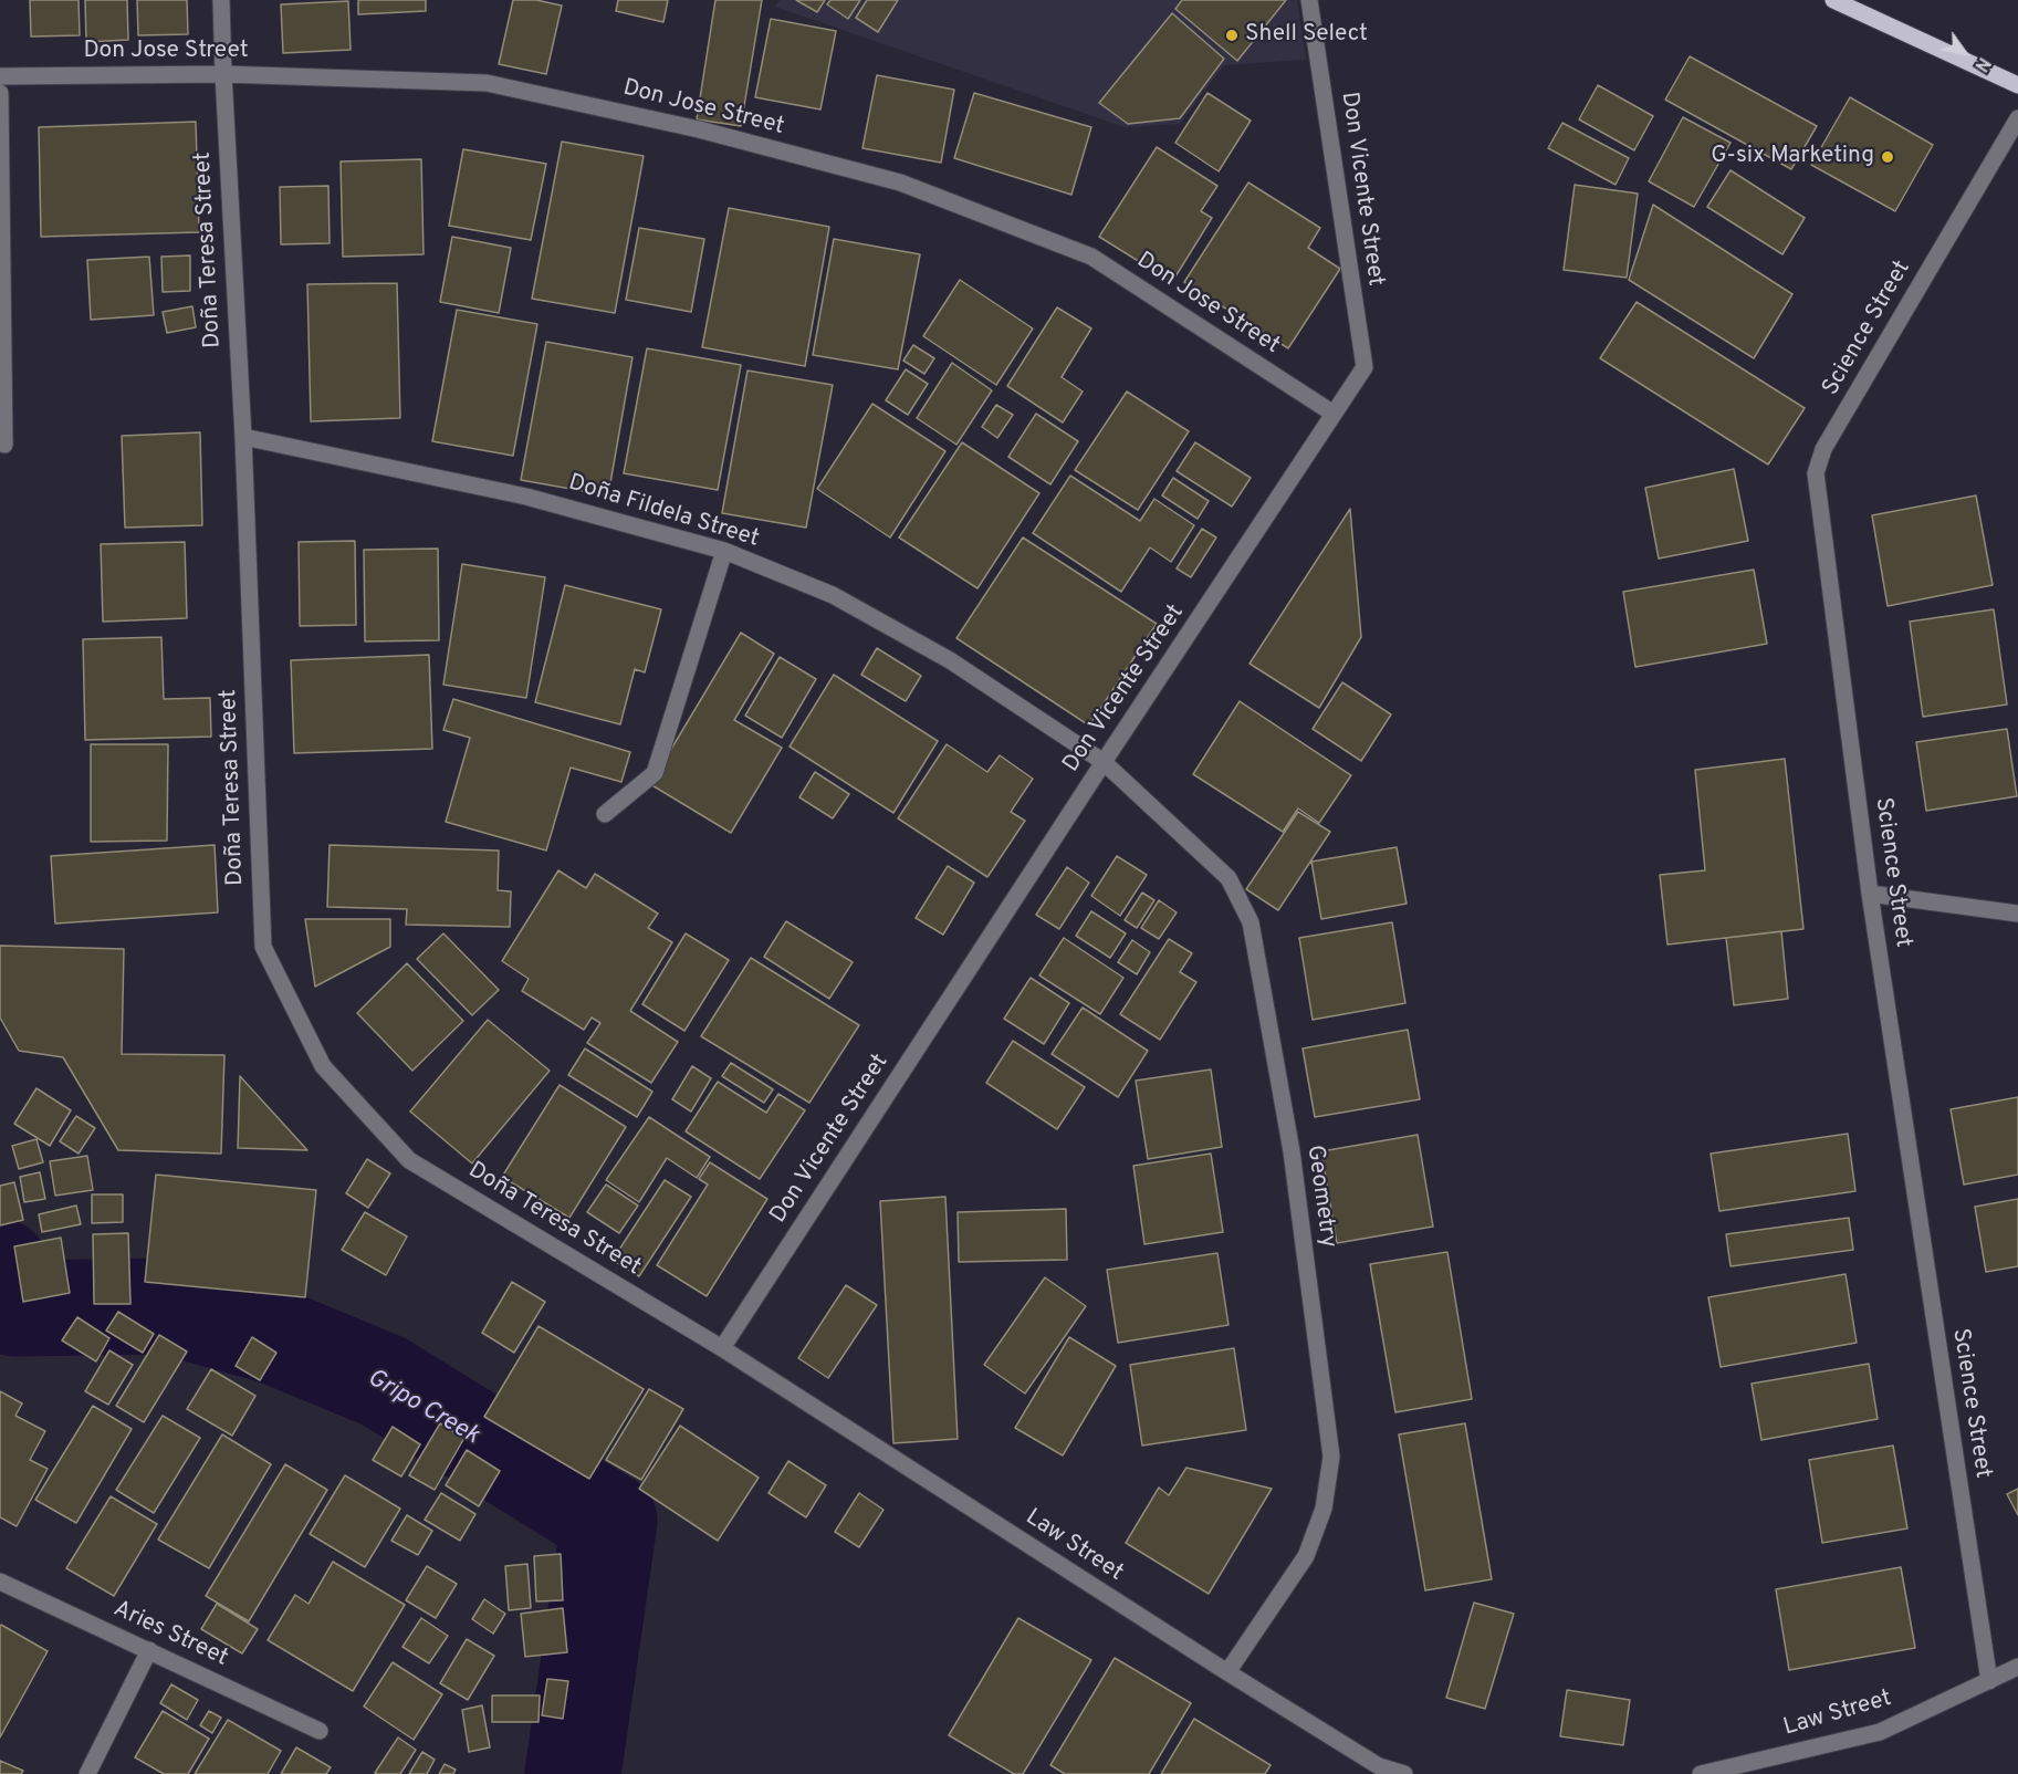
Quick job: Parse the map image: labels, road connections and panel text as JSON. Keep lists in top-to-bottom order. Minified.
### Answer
{"streets":{"street":["Don Jose Street","Don Vicente Street","Doña Teresa Street","Science Street","Doña Fildela Street","Geometry","Law Street","Aries Street"]},"crossings":[["Don Jose Street","Don Vicente Street"],["Don Jose Street","Doña Teresa Street"],["Don Vicente Street","Doña Teresa Street"],["Don Vicente Street","Doña Fildela Street"],["Don Vicente Street","Geometry"],["Don Vicente Street","Law Street"],["Doña Teresa Street","Doña Fildela Street"],["Doña Teresa Street","Law Street"],["Science Street","Law Street"],["Doña Fildela Street","Geometry"],["Geometry","Law Street"]],"water":["Gripo Creek"],"places":["Shell Select","G-six Marketing"],"north":"bottom right"}
